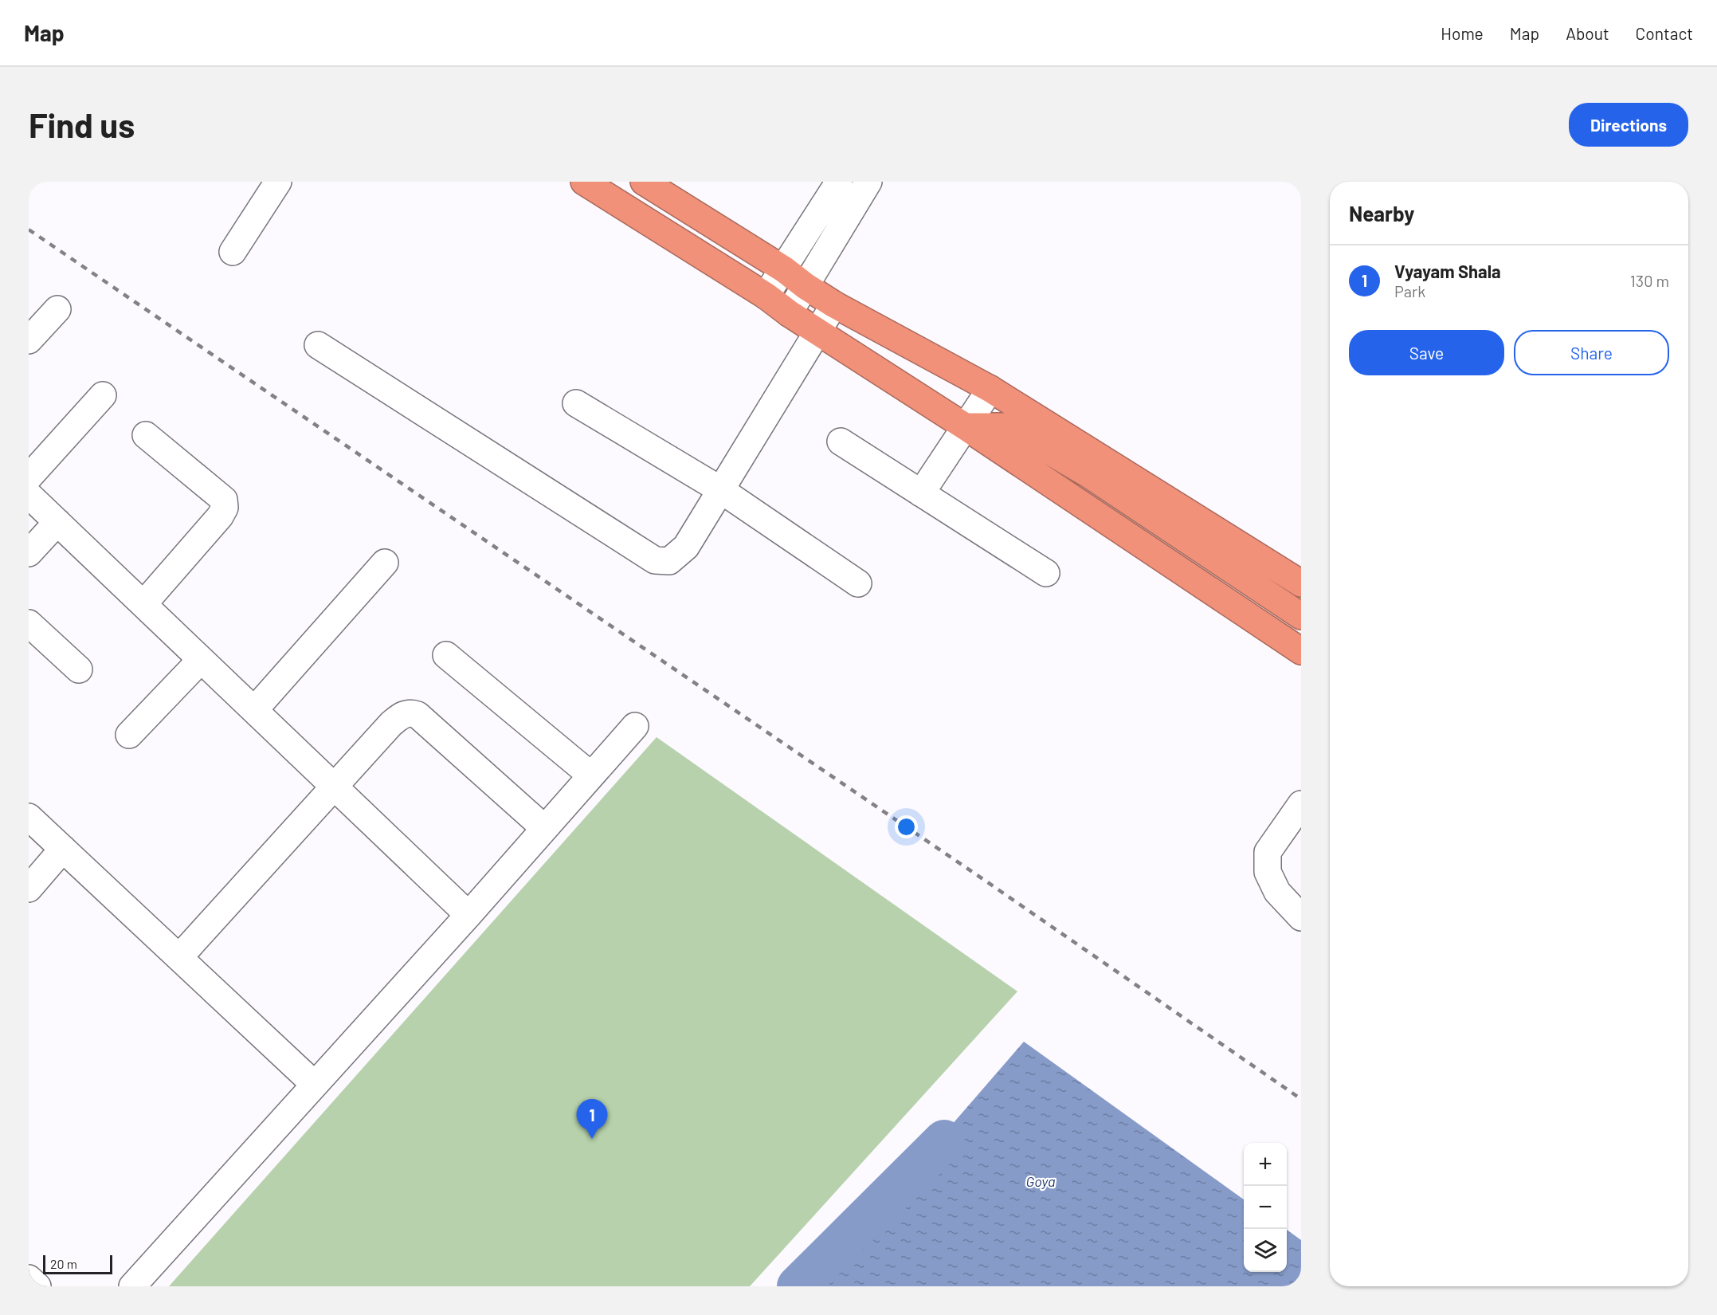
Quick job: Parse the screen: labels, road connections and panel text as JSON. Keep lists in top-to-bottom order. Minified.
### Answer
{"water":["Goya"],"scale_bar":"20 m","page":{"header":"Map","nav":["Home","Map","About","Contact"],"buttons":["Directions",["Save","Share"]],"title":"Find us","heading":"Nearby","list":[{"mark":"1","name":"Vyayam Shala","note":"Park","value":"130 m"}],"pins":"1","map_buttons":["+","−"],"scale":"20 m"}}
